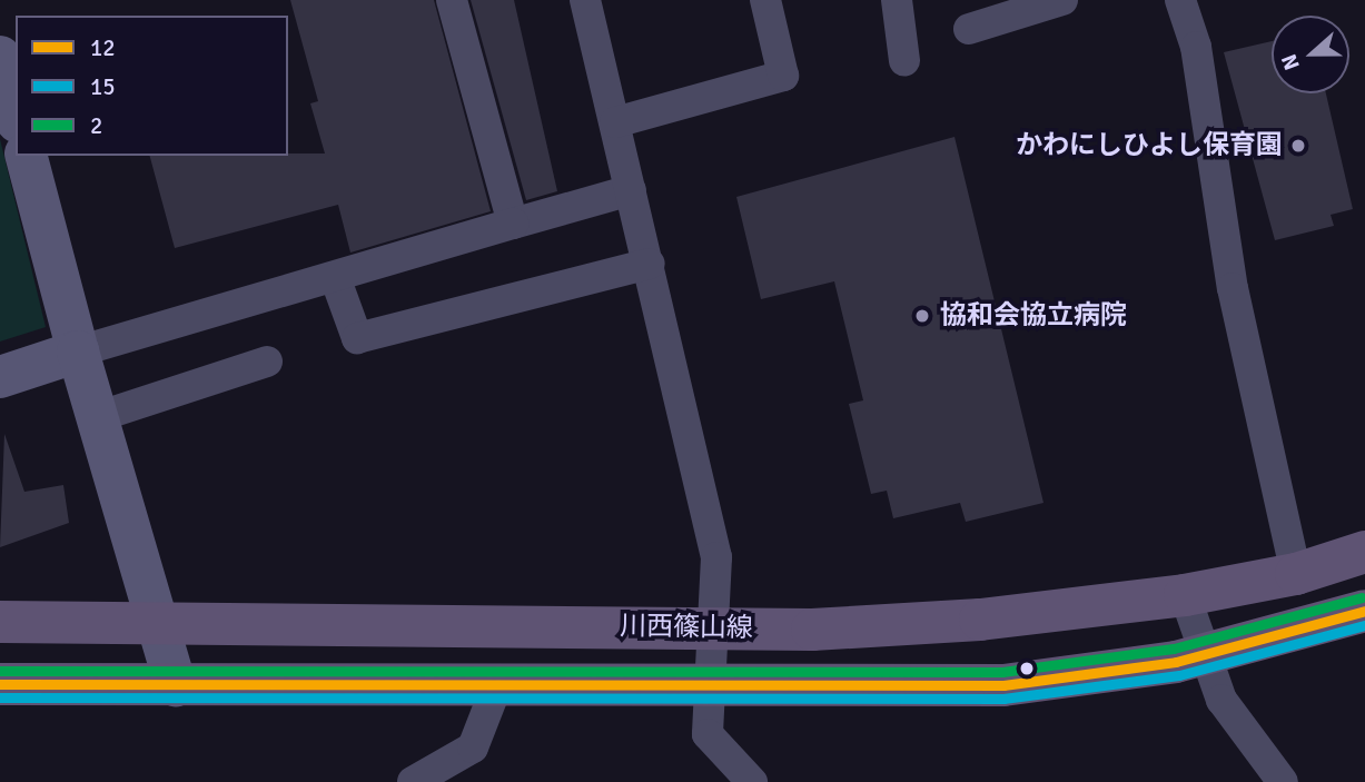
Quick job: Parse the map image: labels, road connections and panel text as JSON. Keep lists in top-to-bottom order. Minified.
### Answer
{"streets":{"main road":["川西篠山線"]},"places":["かわにしひよし保育園","協和会協立病院"],"lines":["transit line 2","transit line 12","transit line 15"],"legend":["12","15","2"],"north":"left"}
